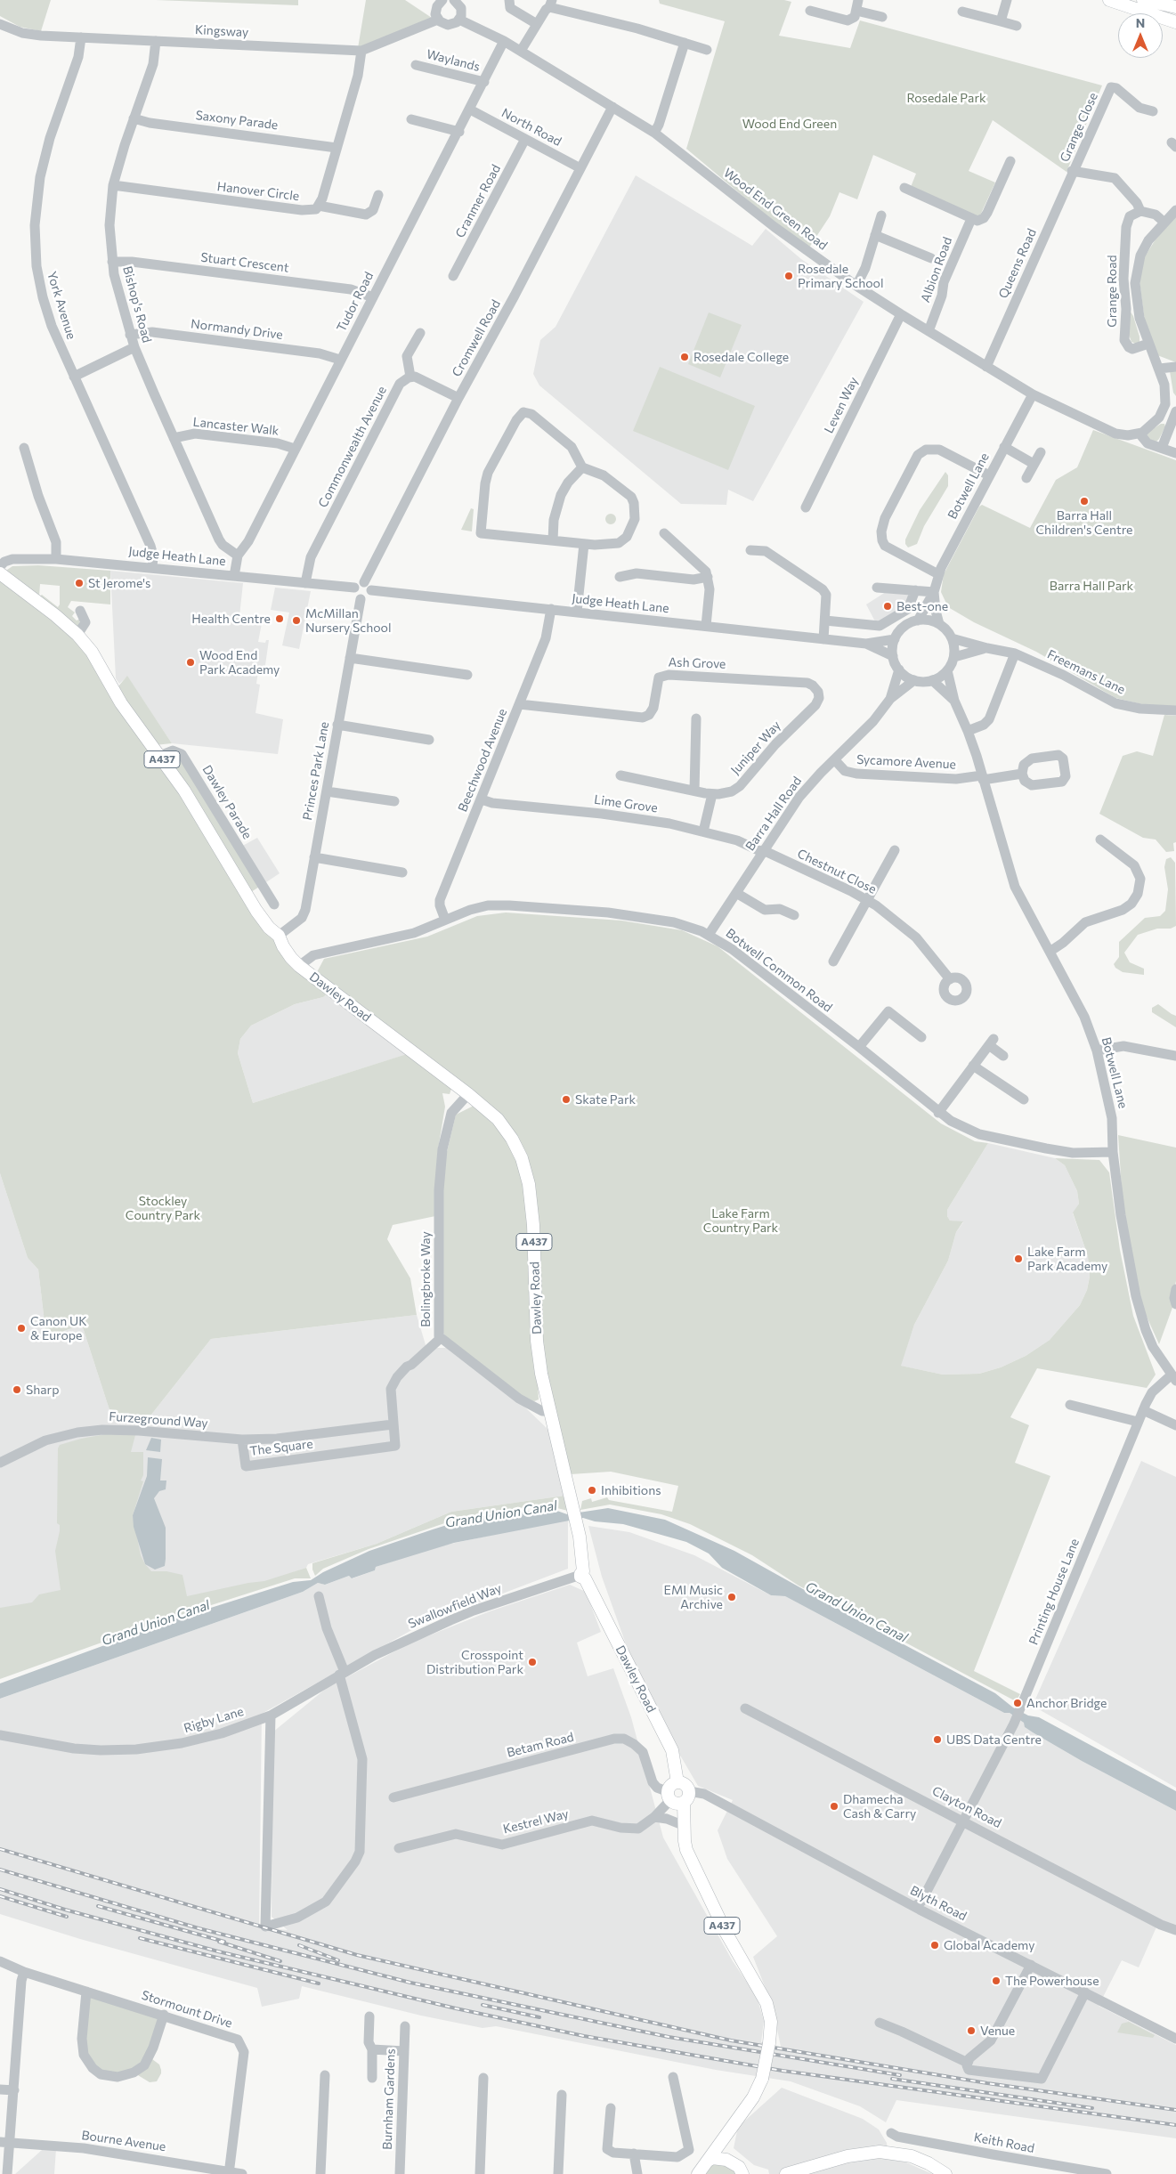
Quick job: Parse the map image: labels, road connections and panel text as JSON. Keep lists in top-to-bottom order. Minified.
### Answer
{"streets":{"main road":["A437","Dawley Road"],"street":["Kingsway","Waylands","Saxony Parade","North Road","Grange Close","Hanover Circle","Cranmer Road","Wood End Green Road","Stuart Crescent","Queens Road","Albion Road","Grange Road","Tudor Road","Bishop's Road","York Avenue","Normandy Drive","Cromwell Road","Leven Way","Lancaster Walk","Commonwealth Avenue","Botwell Lane","Judge Heath Lane","Ash Grove","Freemans Lane","Juniper Way","Beechwood Avenue","Sycamore Avenue","Princes Park Lane","Dawley Parade","Lime Grove","Barra Hall Road","Chestnut Close","Botwell Common Road","Bolingbroke Way","Furzeground Way","The Square","Printing House Lane","Swallowfield Way","Rigby Lane","Betam Road","Clayton Road","Kestrel Way","Blyth Road","Stormount Drive","Burnham Gardens","Bourne Avenue","Keith Road"]},"crossings":[["Kingsway","Bishop's Road"],["Kingsway","York Avenue"],["Waylands","Tudor Road"],["Saxony Parade","Bishop's Road"],["North Road","Cranmer Road"],["North Road","Tudor Road"],["North Road","Cromwell Road"],["Grange Close","Queens Road"],["Grange Close","Grange Road"],["Hanover Circle","Bishop's Road"],["Wood End Green Road","Queens Road"],["Wood End Green Road","Albion Road"],["Wood End Green Road","Tudor Road"],["Wood End Green Road","Cromwell Road"],["Wood End Green Road","Leven Way"],["Wood End Green Road","Botwell Lane"],["Stuart Crescent","Tudor Road"],["Stuart Crescent","Bishop's Road"],["Tudor Road","Bishop's Road"],["Tudor Road","Normandy Drive"],["Tudor Road","Lancaster Walk"],["Tudor Road","Judge Heath Lane"],["Bishop's Road","Normandy Drive"],["Bishop's Road","Lancaster Walk"],["York Avenue","Judge Heath Lane"],["Cromwell Road","Judge Heath Lane"],["Cromwell Road","Princes Park Lane"],["Commonwealth Avenue","Judge Heath Lane"],["Botwell Lane","Judge Heath Lane"],["Botwell Lane","Freemans Lane"],["Botwell Lane","Sycamore Avenue"],["Botwell Lane","Barra Hall Road"],["Botwell Lane","Botwell Common Road"],["Botwell Lane","Printing House Lane"],["Judge Heath Lane","Freemans Lane"],["Judge Heath Lane","Beechwood Avenue"],["Judge Heath Lane","Princes Park Lane"],["Judge Heath Lane","Barra Hall Road"],["Ash Grove","Juniper Way"],["Ash Grove","Beechwood Avenue"],["Freemans Lane","Barra Hall Road"],["A437","Princes Park Lane"],["A437","Dawley Parade"],["A437","Botwell Common Road"],["A437","Dawley Road"],["A437","Betam Road"],["A437","Kestrel Way"],["A437","Blyth Road"],["Beechwood Avenue","Lime Grove"],["Beechwood Avenue","Botwell Common Road"],["Sycamore Avenue","Barra Hall Road"],["Lime Grove","Barra Hall Road"],["Lime Grove","Chestnut Close"],["Barra Hall Road","Chestnut Close"],["Barra Hall Road","Botwell Common Road"],["Botwell Common Road","Dawley Road"],["Dawley Road","Bolingbroke Way"],["Dawley Road","Swallowfield Way"],["Dawley Road","Betam Road"],["Dawley Road","Kestrel Way"],["Dawley Road","Blyth Road"],["Bolingbroke Way","The Square"],["Furzeground Way","The Square"],["Printing House Lane","Clayton Road"],["Printing House Lane","Blyth Road"],["Swallowfield Way","Rigby Lane"],["Betam Road","Kestrel Way"],["Betam Road","Blyth Road"],["Kestrel Way","Blyth Road"],["Stormount Drive","Bourne Avenue"]],"water":["Grand Union Canal"],"parks":["Rosedale Park","Wood End Green","Barra Hall Park","Stockley Country Park","Lake Farm Country Park"],"places":["Rosedale Primary School","Rosedale College","Barra Hall Children's Centre","St Jerome's","Best-one","Health Centre","McMillan Nursery School","Wood End Park Academy","Skate Park","Lake Farm Park Academy","Canon UK & Europe","Sharp","Inhibitions","EMI Music Archive","Crosspoint Distribution Park","Anchor Bridge","UBS Data Centre","Dhamecha Cash & Carry","Global Academy","The Powerhouse","Venue"],"north":"top"}
